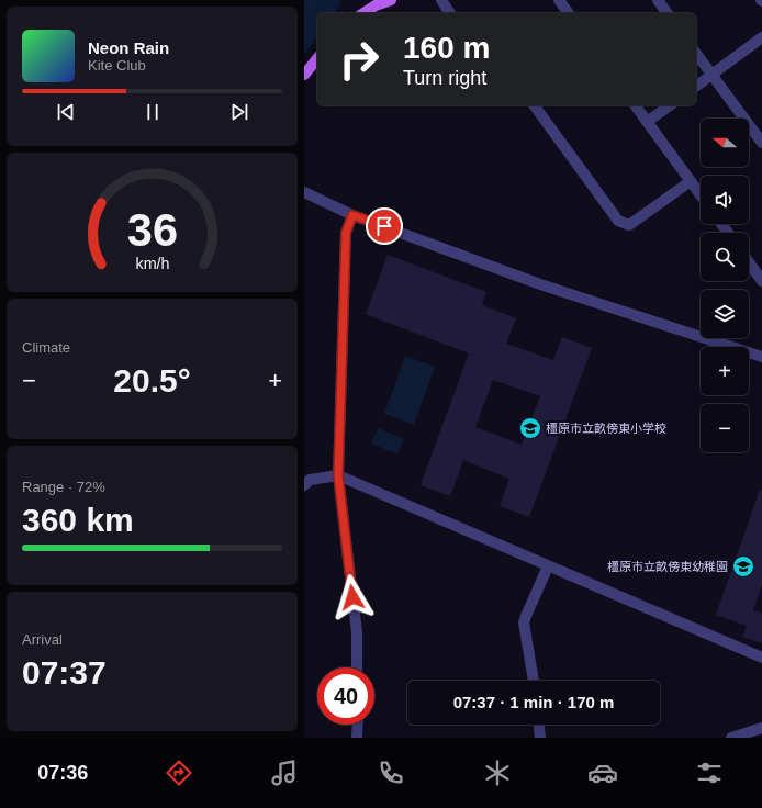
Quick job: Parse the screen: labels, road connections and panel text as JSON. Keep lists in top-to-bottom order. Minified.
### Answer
{"places":{"school or university":["橿原市立畝傍東小学校","橿原市立畝傍東幼稚園"]},"north":"left","page":{"turn":["160 m","Turn right"],"song":["Neon Rain","Kite Club"],"map_buttons":["+","−"],"tile":["Climate",["Range · 72%","360 km"],["Arrival","07:37"]],"heat":["−","20.5°","+"],"limit":"40","trip":"07:37 · 1 min · 170 m","tabs":"07:36","gauge":["36","km/h"]}}
